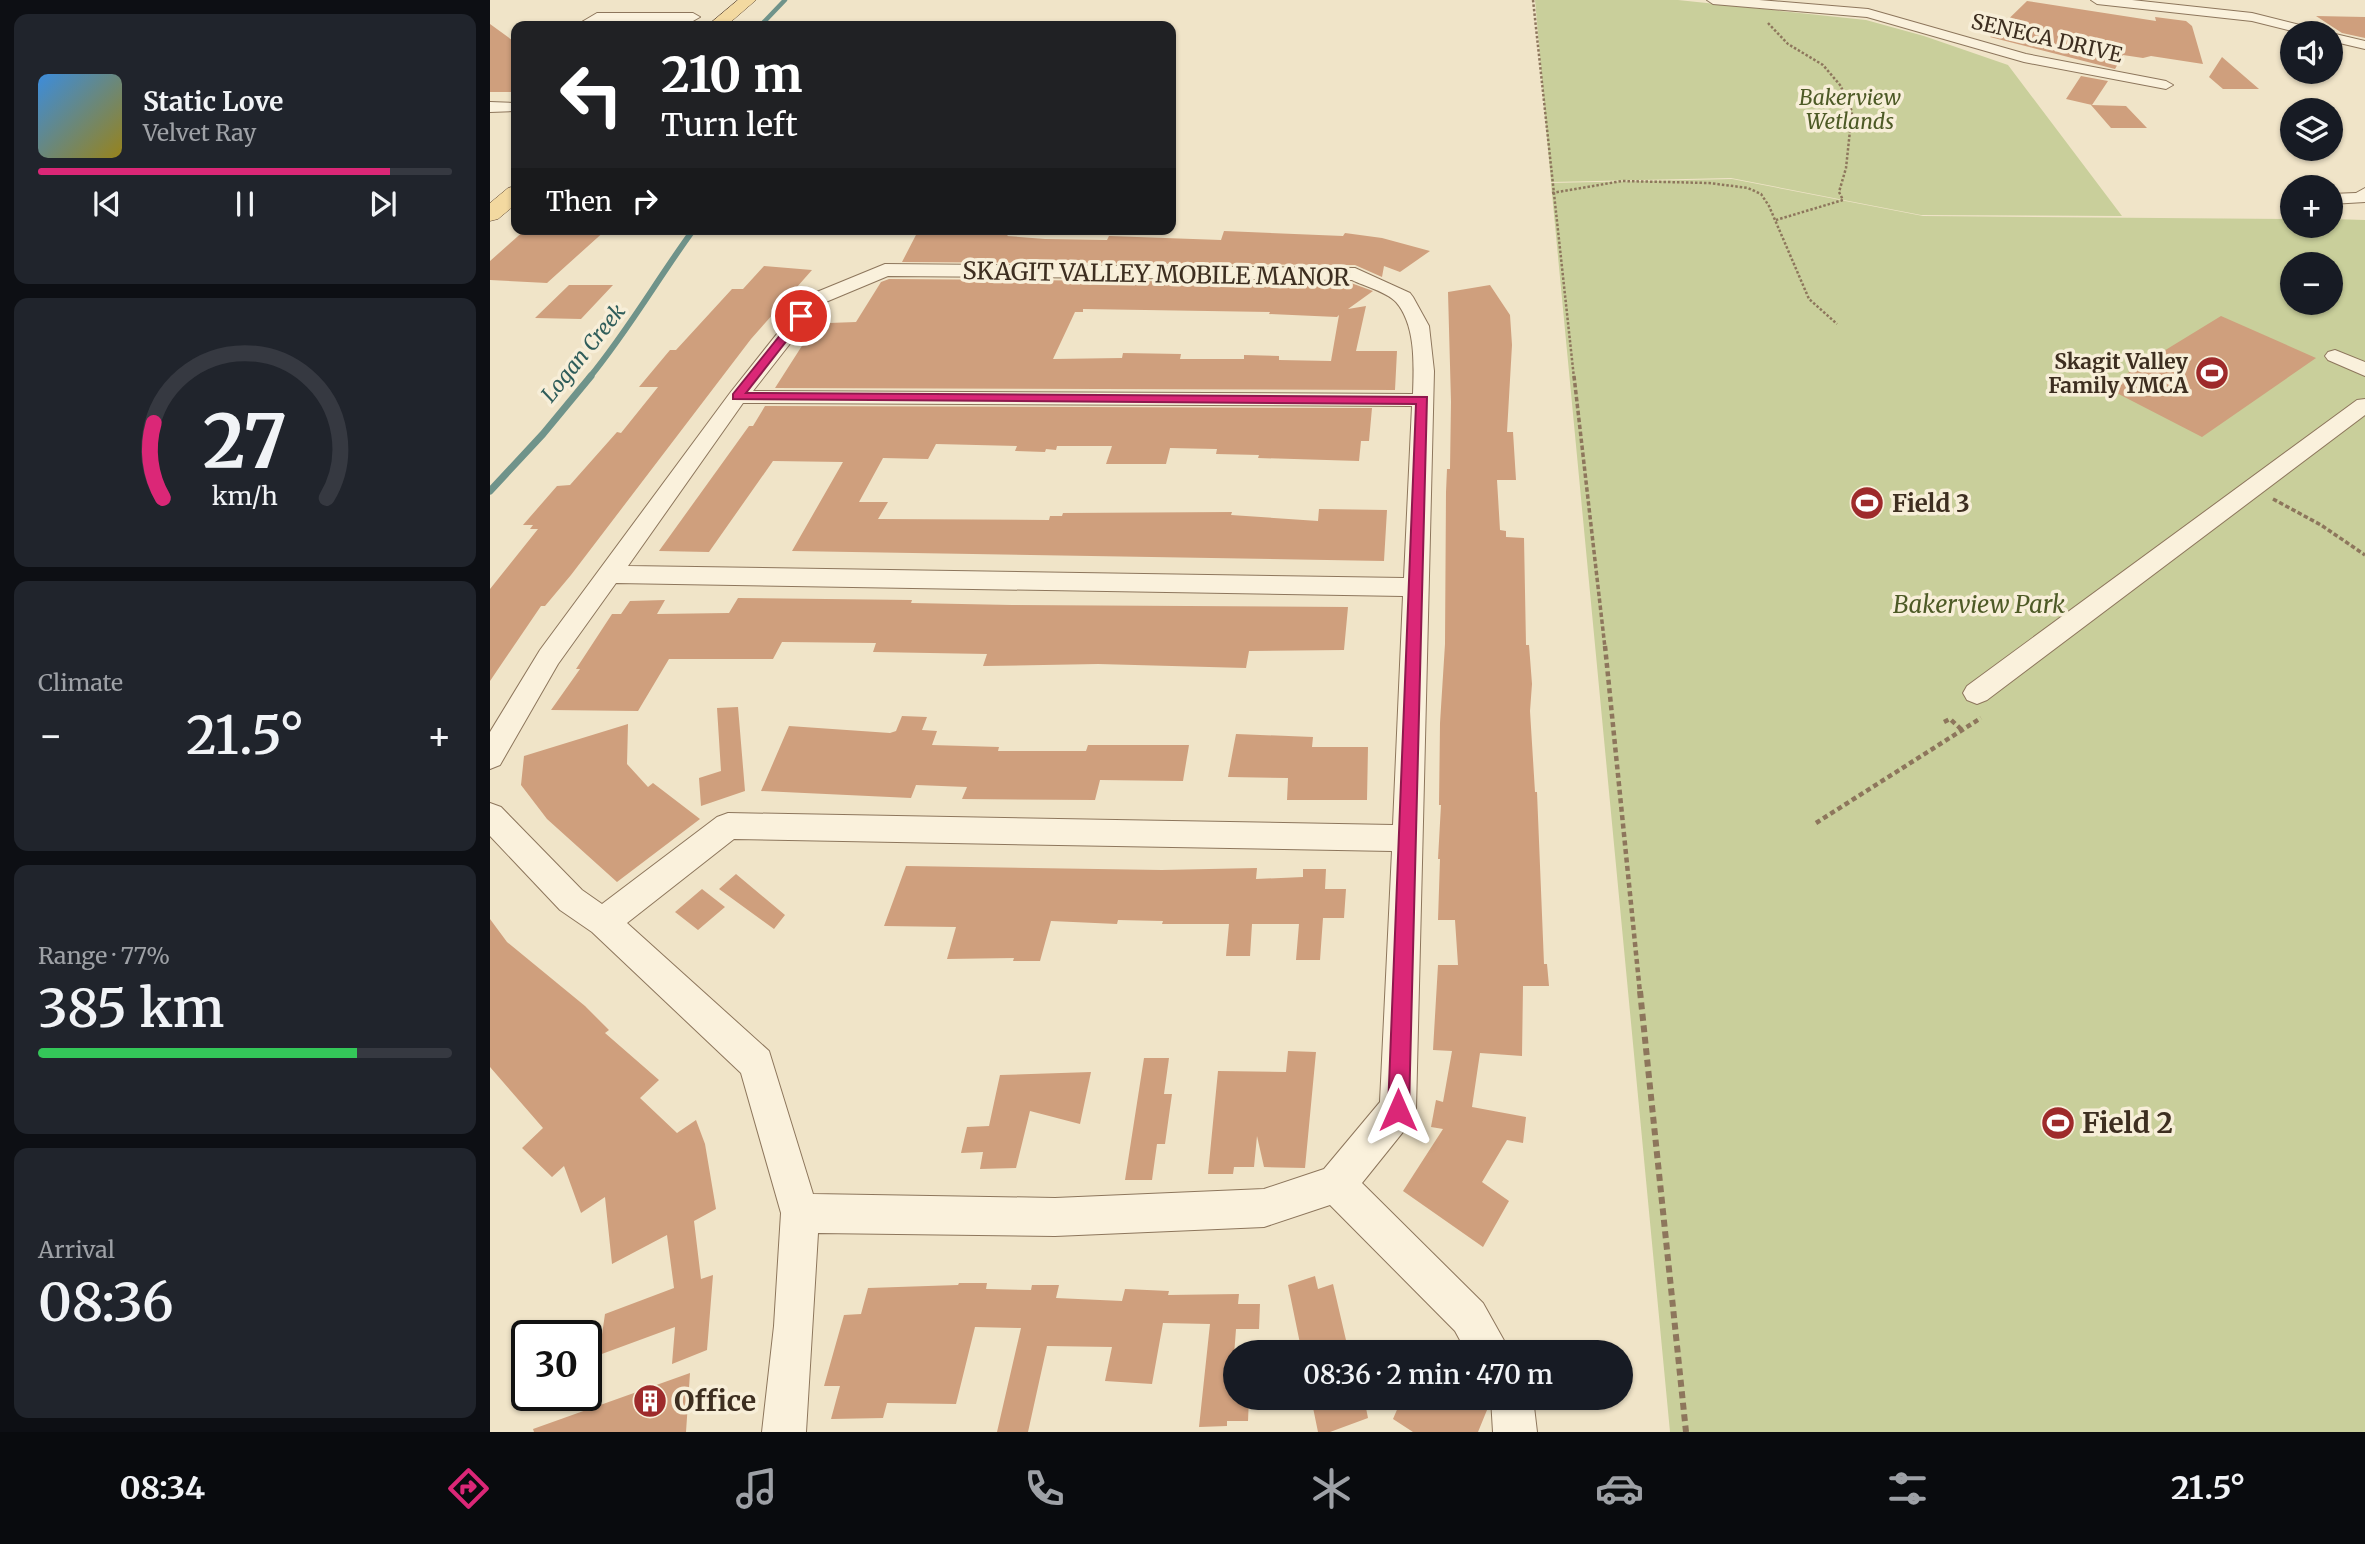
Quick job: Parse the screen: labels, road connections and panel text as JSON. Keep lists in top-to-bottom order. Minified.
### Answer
{"streets":{"street":["SENECA DRIVE","SKAGIT VALLEY MOBILE MANOR"]},"water":["Logan Creek"],"parks":["Bakerview Wetlands","Bakerview Park"],"places":{"sports":["Skagit Valley Family YMCA","Field 3","Field 2"],"building":["Office"]},"page":{"map_buttons":["+","−"],"turn":["210 m","Turn left"],"song":["Static Love","Velvet Ray"],"then":"Then","tile":["Climate",["Range · 77%","385 km"],["Arrival","08:36"]],"heat":["−","21.5°","+"],"limit":"30","trip":"08:36 · 2 min · 470 m","tabs":["08:34","21.5°"],"gauge":["27","km/h"]}}
